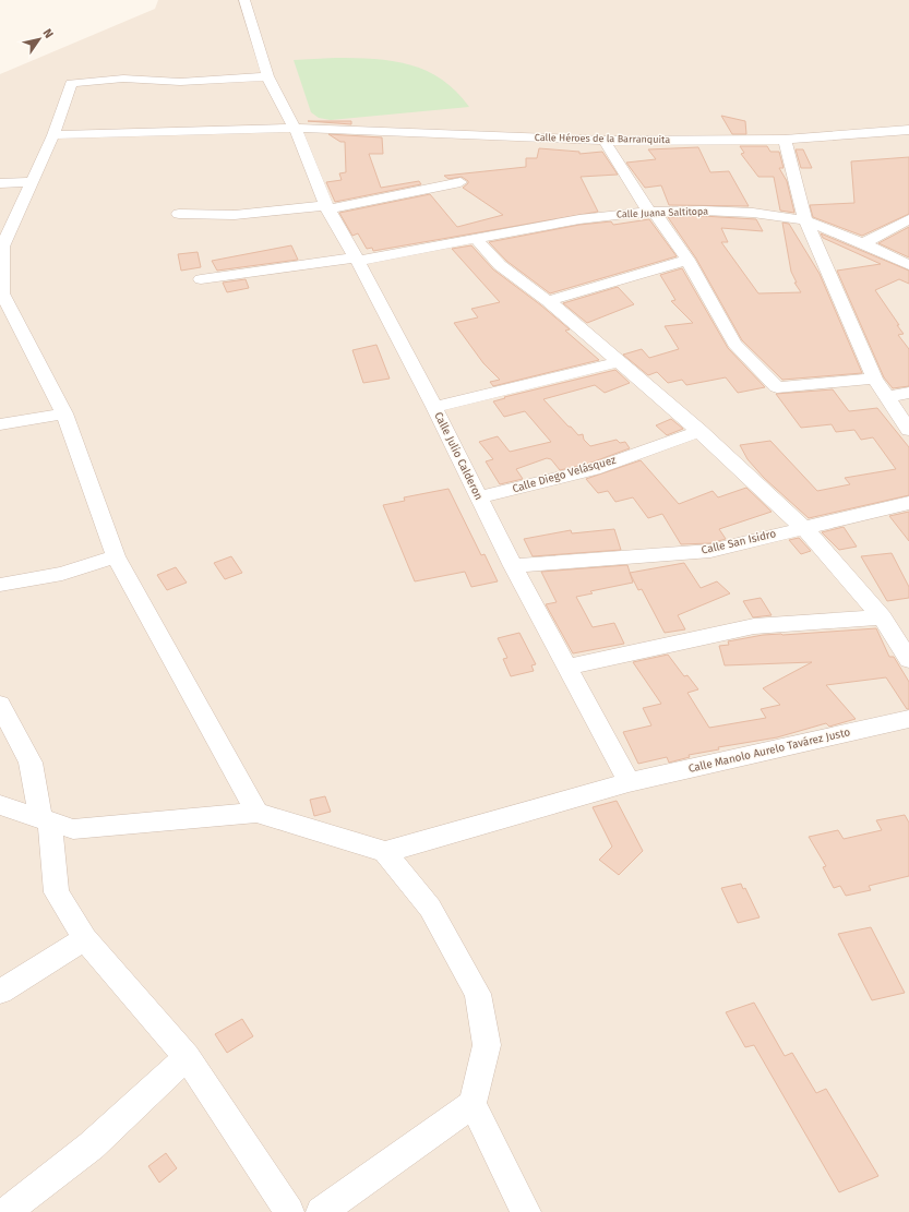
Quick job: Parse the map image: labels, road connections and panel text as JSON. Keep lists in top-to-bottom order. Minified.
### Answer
{"streets":{"street":["Calle Héroes de la Barranquita","Calle Juana Saltitopa","Calle Julio Calderon","Calle Diego Velásquez","Calle San Isidro","Calle Manolo Aurelo Tavárez Justo"]},"crossings":[["Calle Héroes de la Barranquita","Calle Julio Calderon"],["Calle Juana Saltitopa","Calle Julio Calderon"],["Calle Julio Calderon","Calle Diego Velásquez"],["Calle Julio Calderon","Calle San Isidro"],["Calle Julio Calderon","Calle Manolo Aurelo Tavárez Justo"]],"north":"top right"}
